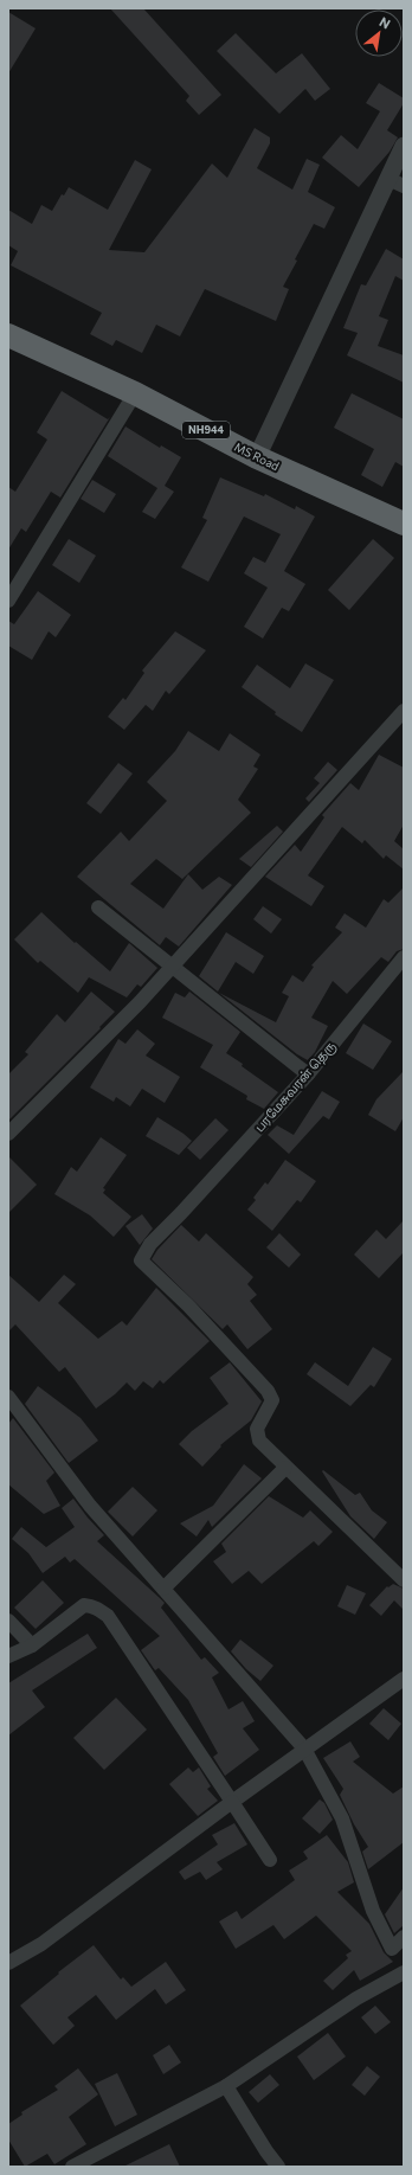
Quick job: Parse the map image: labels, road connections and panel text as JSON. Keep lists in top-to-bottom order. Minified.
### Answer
{"streets":{"highway":["NH944","MS Road"],"street":["பரமேசுவரன் தெரு"]},"north":"top right"}
